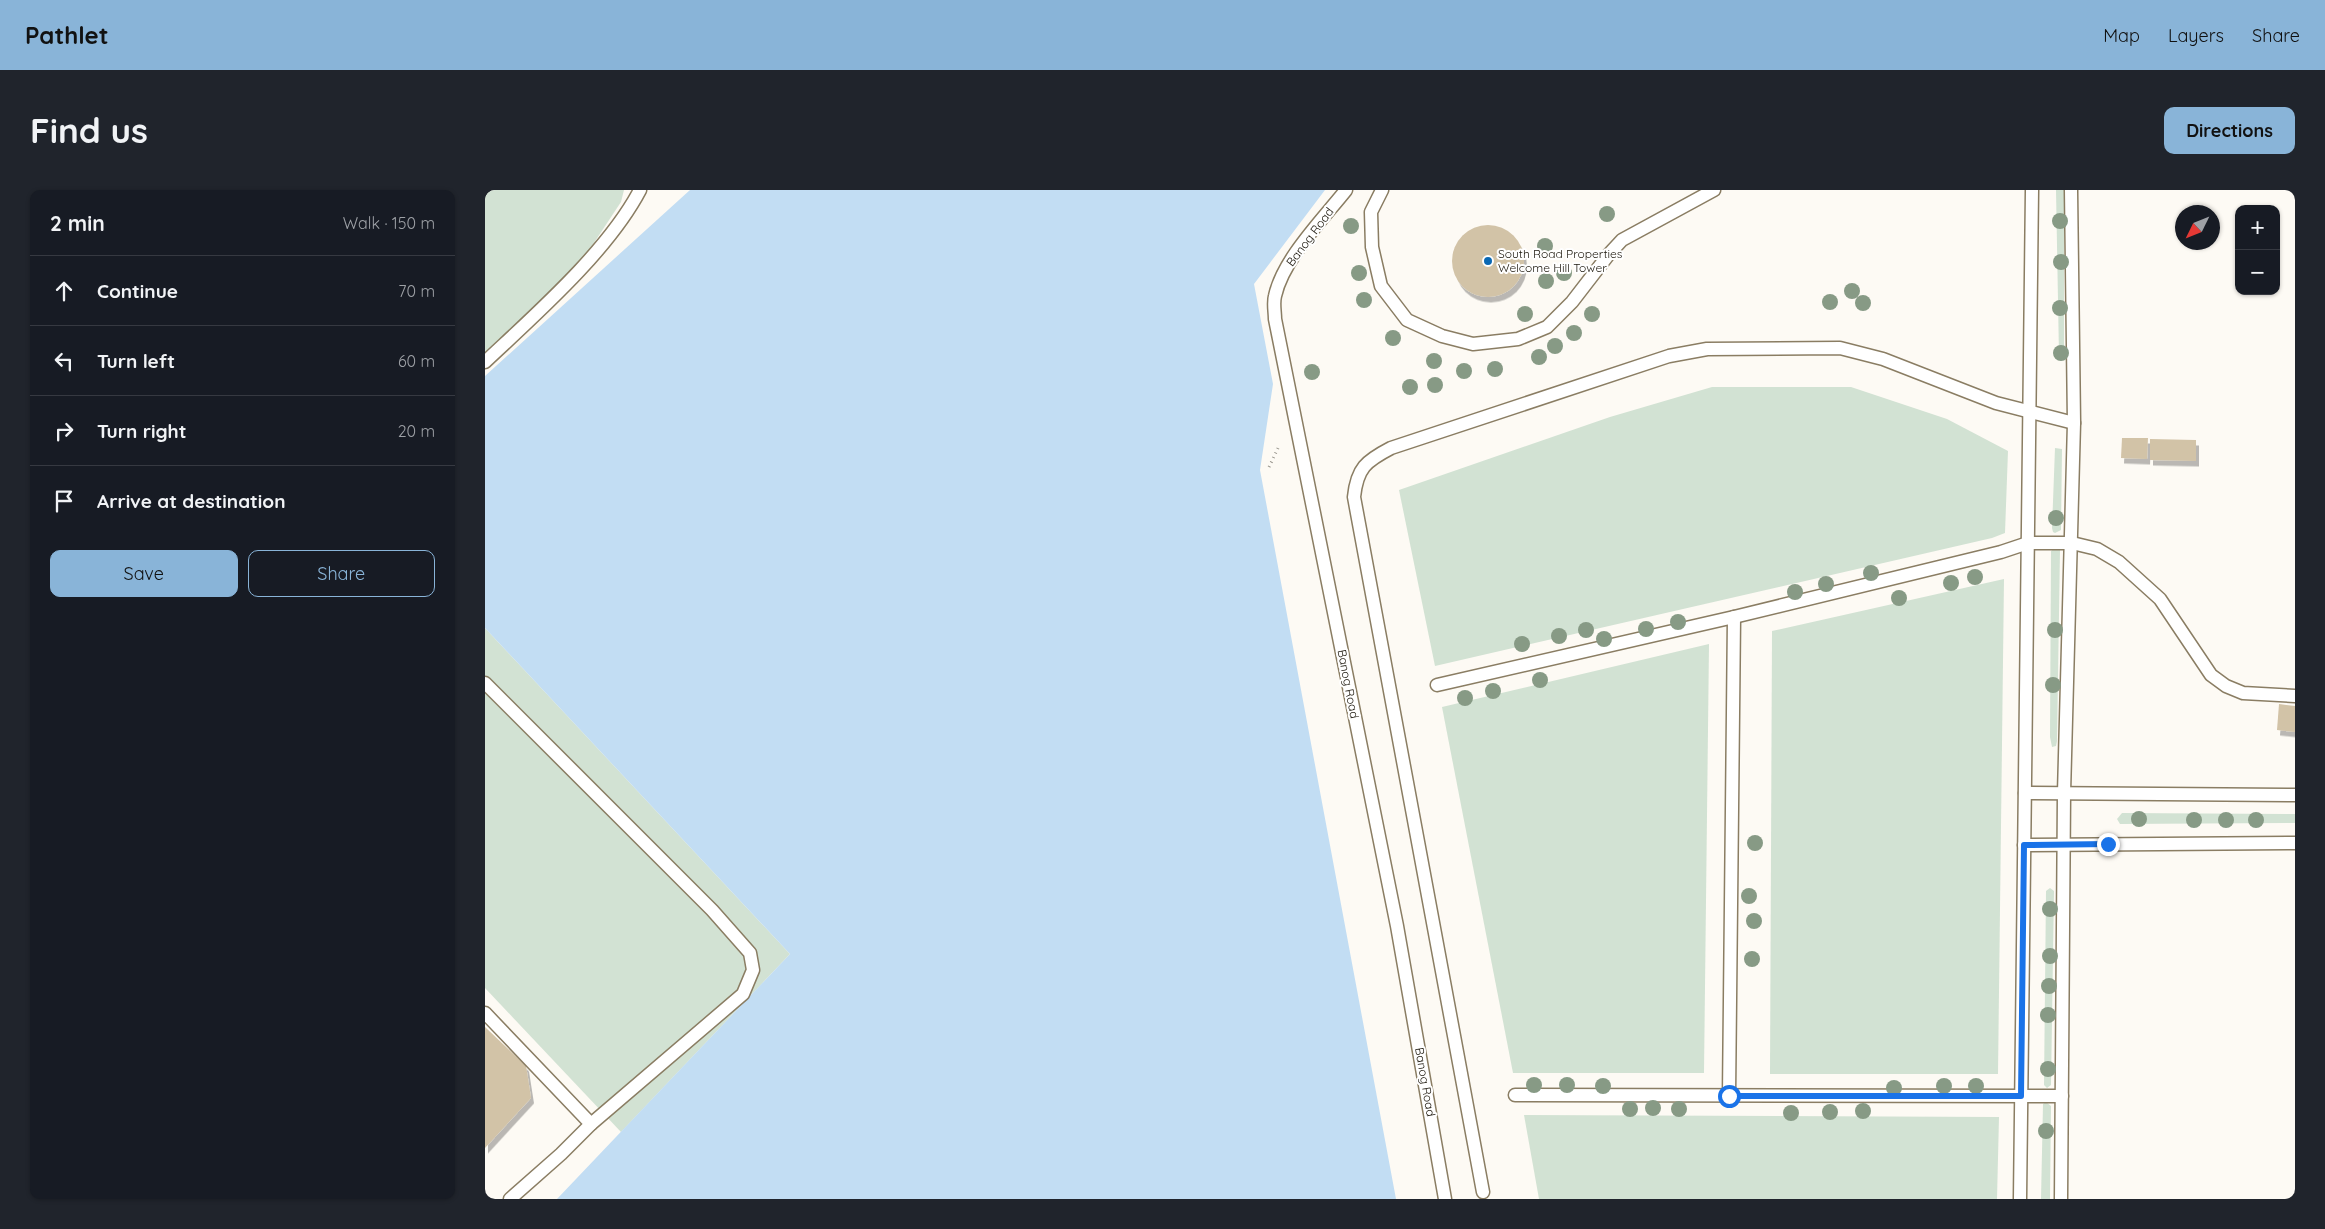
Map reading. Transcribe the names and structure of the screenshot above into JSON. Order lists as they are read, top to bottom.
{
  "streets": {
    "lane": ["Banog Road"]
  },
  "places": ["South Road Properties Welcome Hill Tower"],
  "north": "bottom left",
  "page": {
    "header": "Pathlet",
    "nav": ["Map", "Layers", "Share"],
    "buttons": [
      "Directions",
      ["Save", "Share"]
    ],
    "title": "Find us",
    "heading": ["2 min", "Walk · 150 m"],
    "map_buttons": ["+", "−"],
    "list": [
      ["Continue", "70 m"],
      ["Turn left", "60 m"],
      ["Turn right", "20 m"],
      "Arrive at destination"
    ]
  }
}
